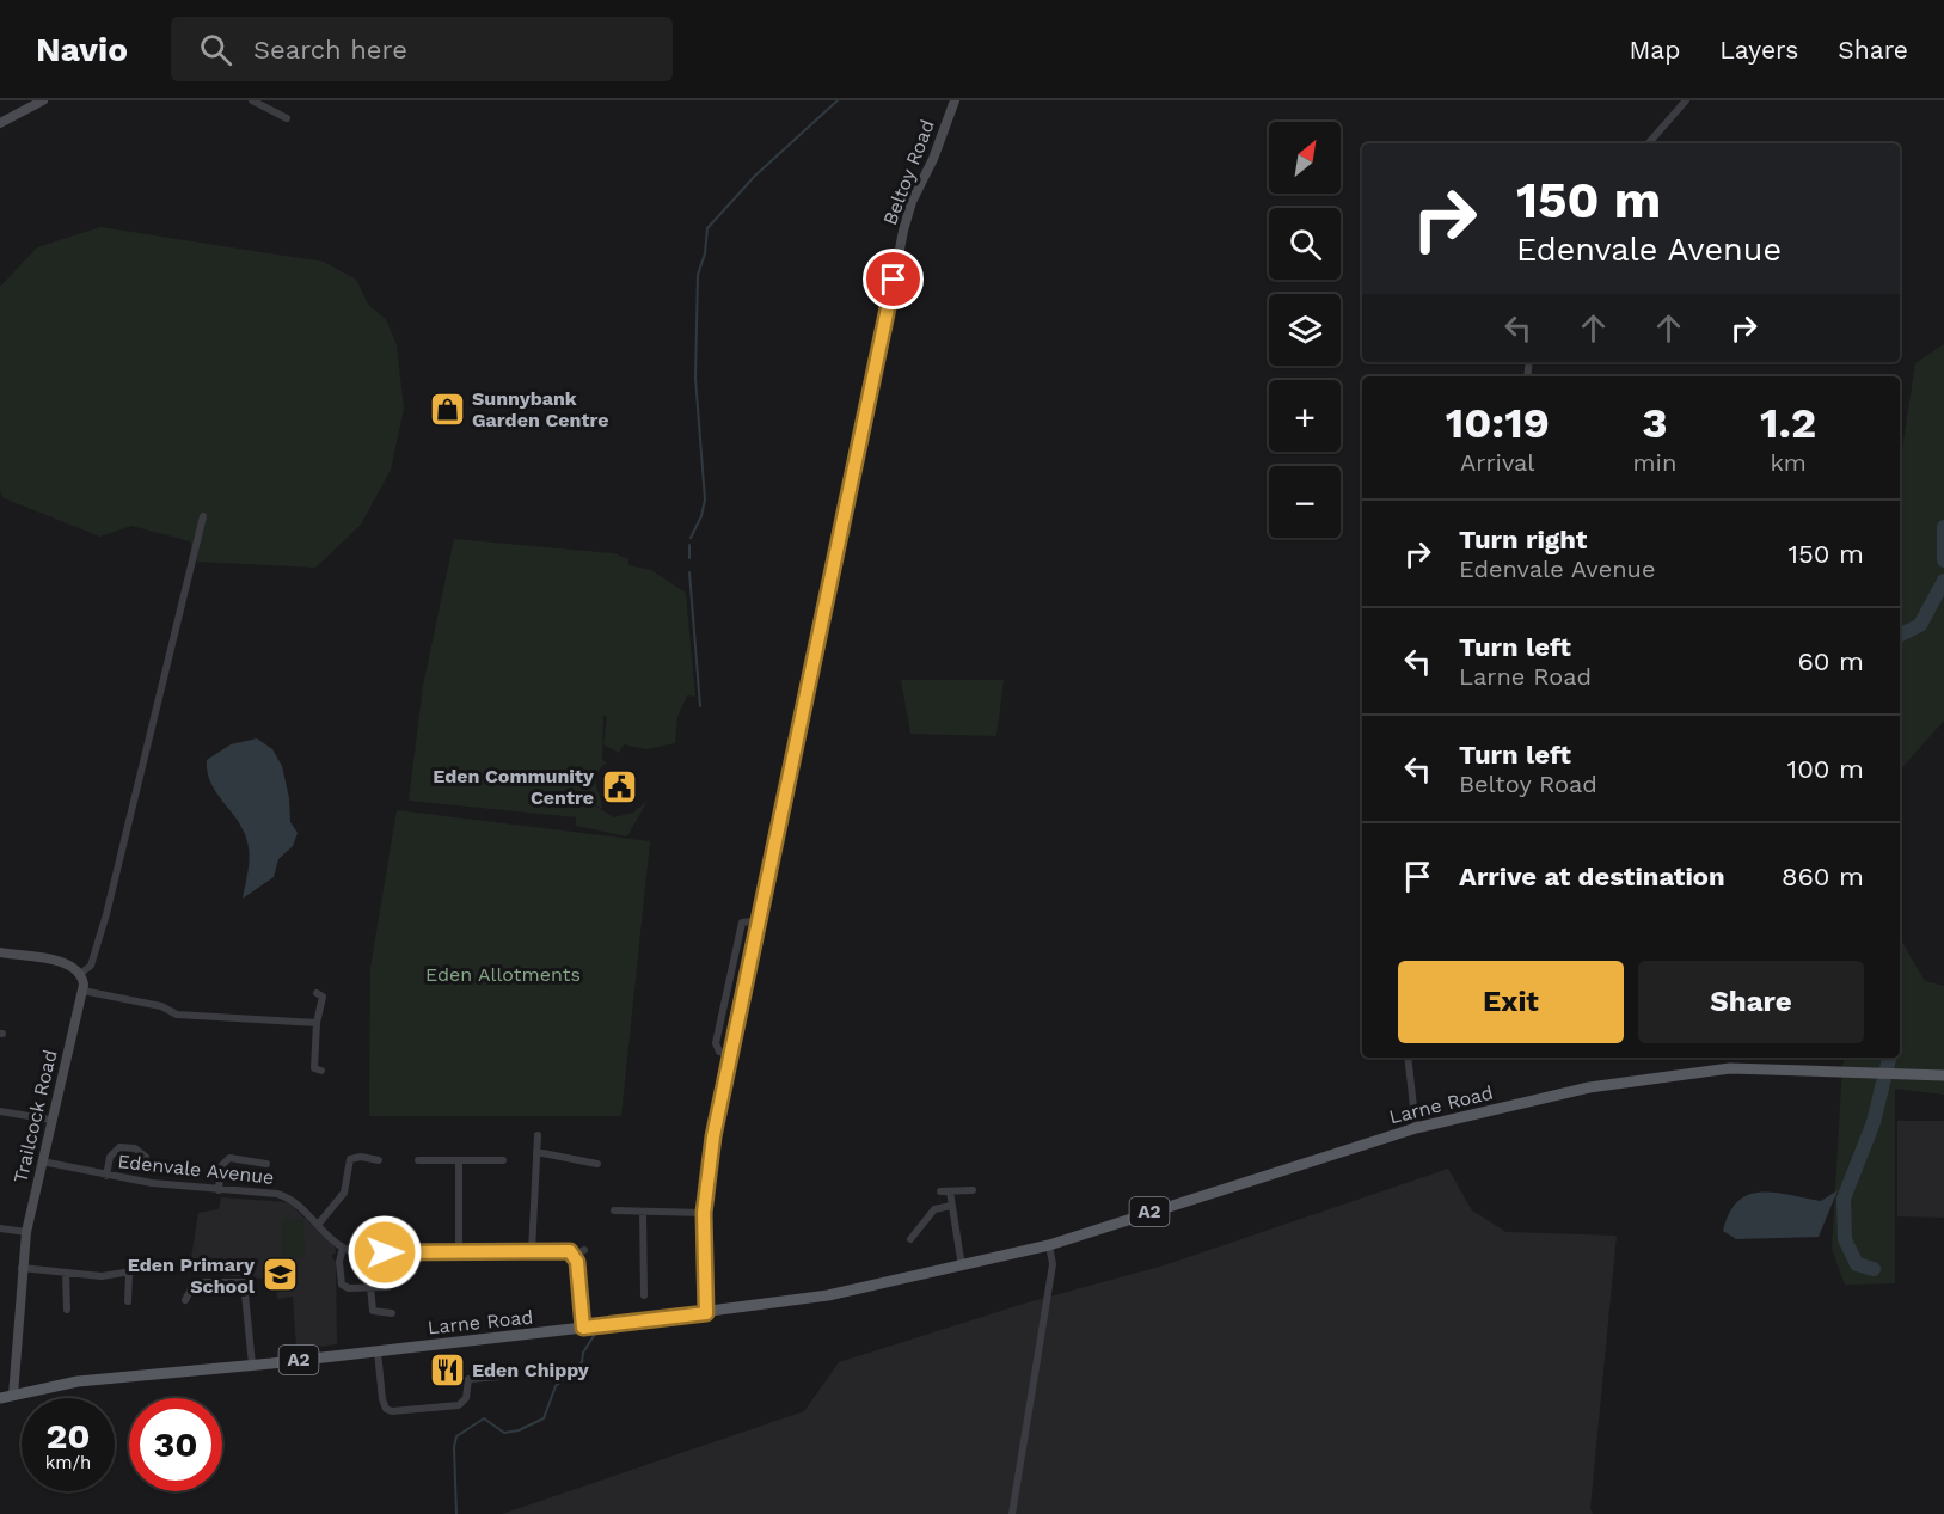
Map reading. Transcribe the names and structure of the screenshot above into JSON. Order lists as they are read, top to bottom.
{
  "streets": {
    "main road": [
      "Beltoy Road",
      "Larne Road",
      "Trailcock Road",
      "A2"
    ],
    "street": ["Edenvale Avenue"]
  },
  "crossings": [
    ["Beltoy Road", "Larne Road"],
    ["Larne Road", "Trailcock Road"],
    ["Trailcock Road", "Edenvale Avenue"]
  ],
  "parks": ["Eden Allotments"],
  "places": {
    "shop": ["Sunnybank Garden Centre"],
    "public building": ["Eden Community Centre"],
    "school or university": ["Eden Primary School"],
    "restaurant": ["Eden Chippy"]
  },
  "north": "top right",
  "page": {
    "header": "Navio",
    "search": "Search here",
    "nav": ["Map", "Layers", "Share"],
    "map_buttons": ["+", "−"],
    "turn": ["150 m", "Edenvale Avenue"],
    "eta": [
      "10:19",
      "Arrival",
      "3",
      "min",
      "1.2",
      "km"
    ],
    "list": [
      {
        "name": "Turn right",
        "note": "Edenvale Avenue",
        "value": "150 m"
      },
      {
        "name": "Turn left",
        "note": "Larne Road",
        "value": "60 m"
      },
      {
        "name": "Turn left",
        "note": "Beltoy Road",
        "value": "100 m"
      },
      {
        "name": "Arrive at destination",
        "value": "860 m"
      }
    ],
    "buttons": ["Exit", "Share"],
    "speed": "20 km/h",
    "limit": "30"
  }
}
